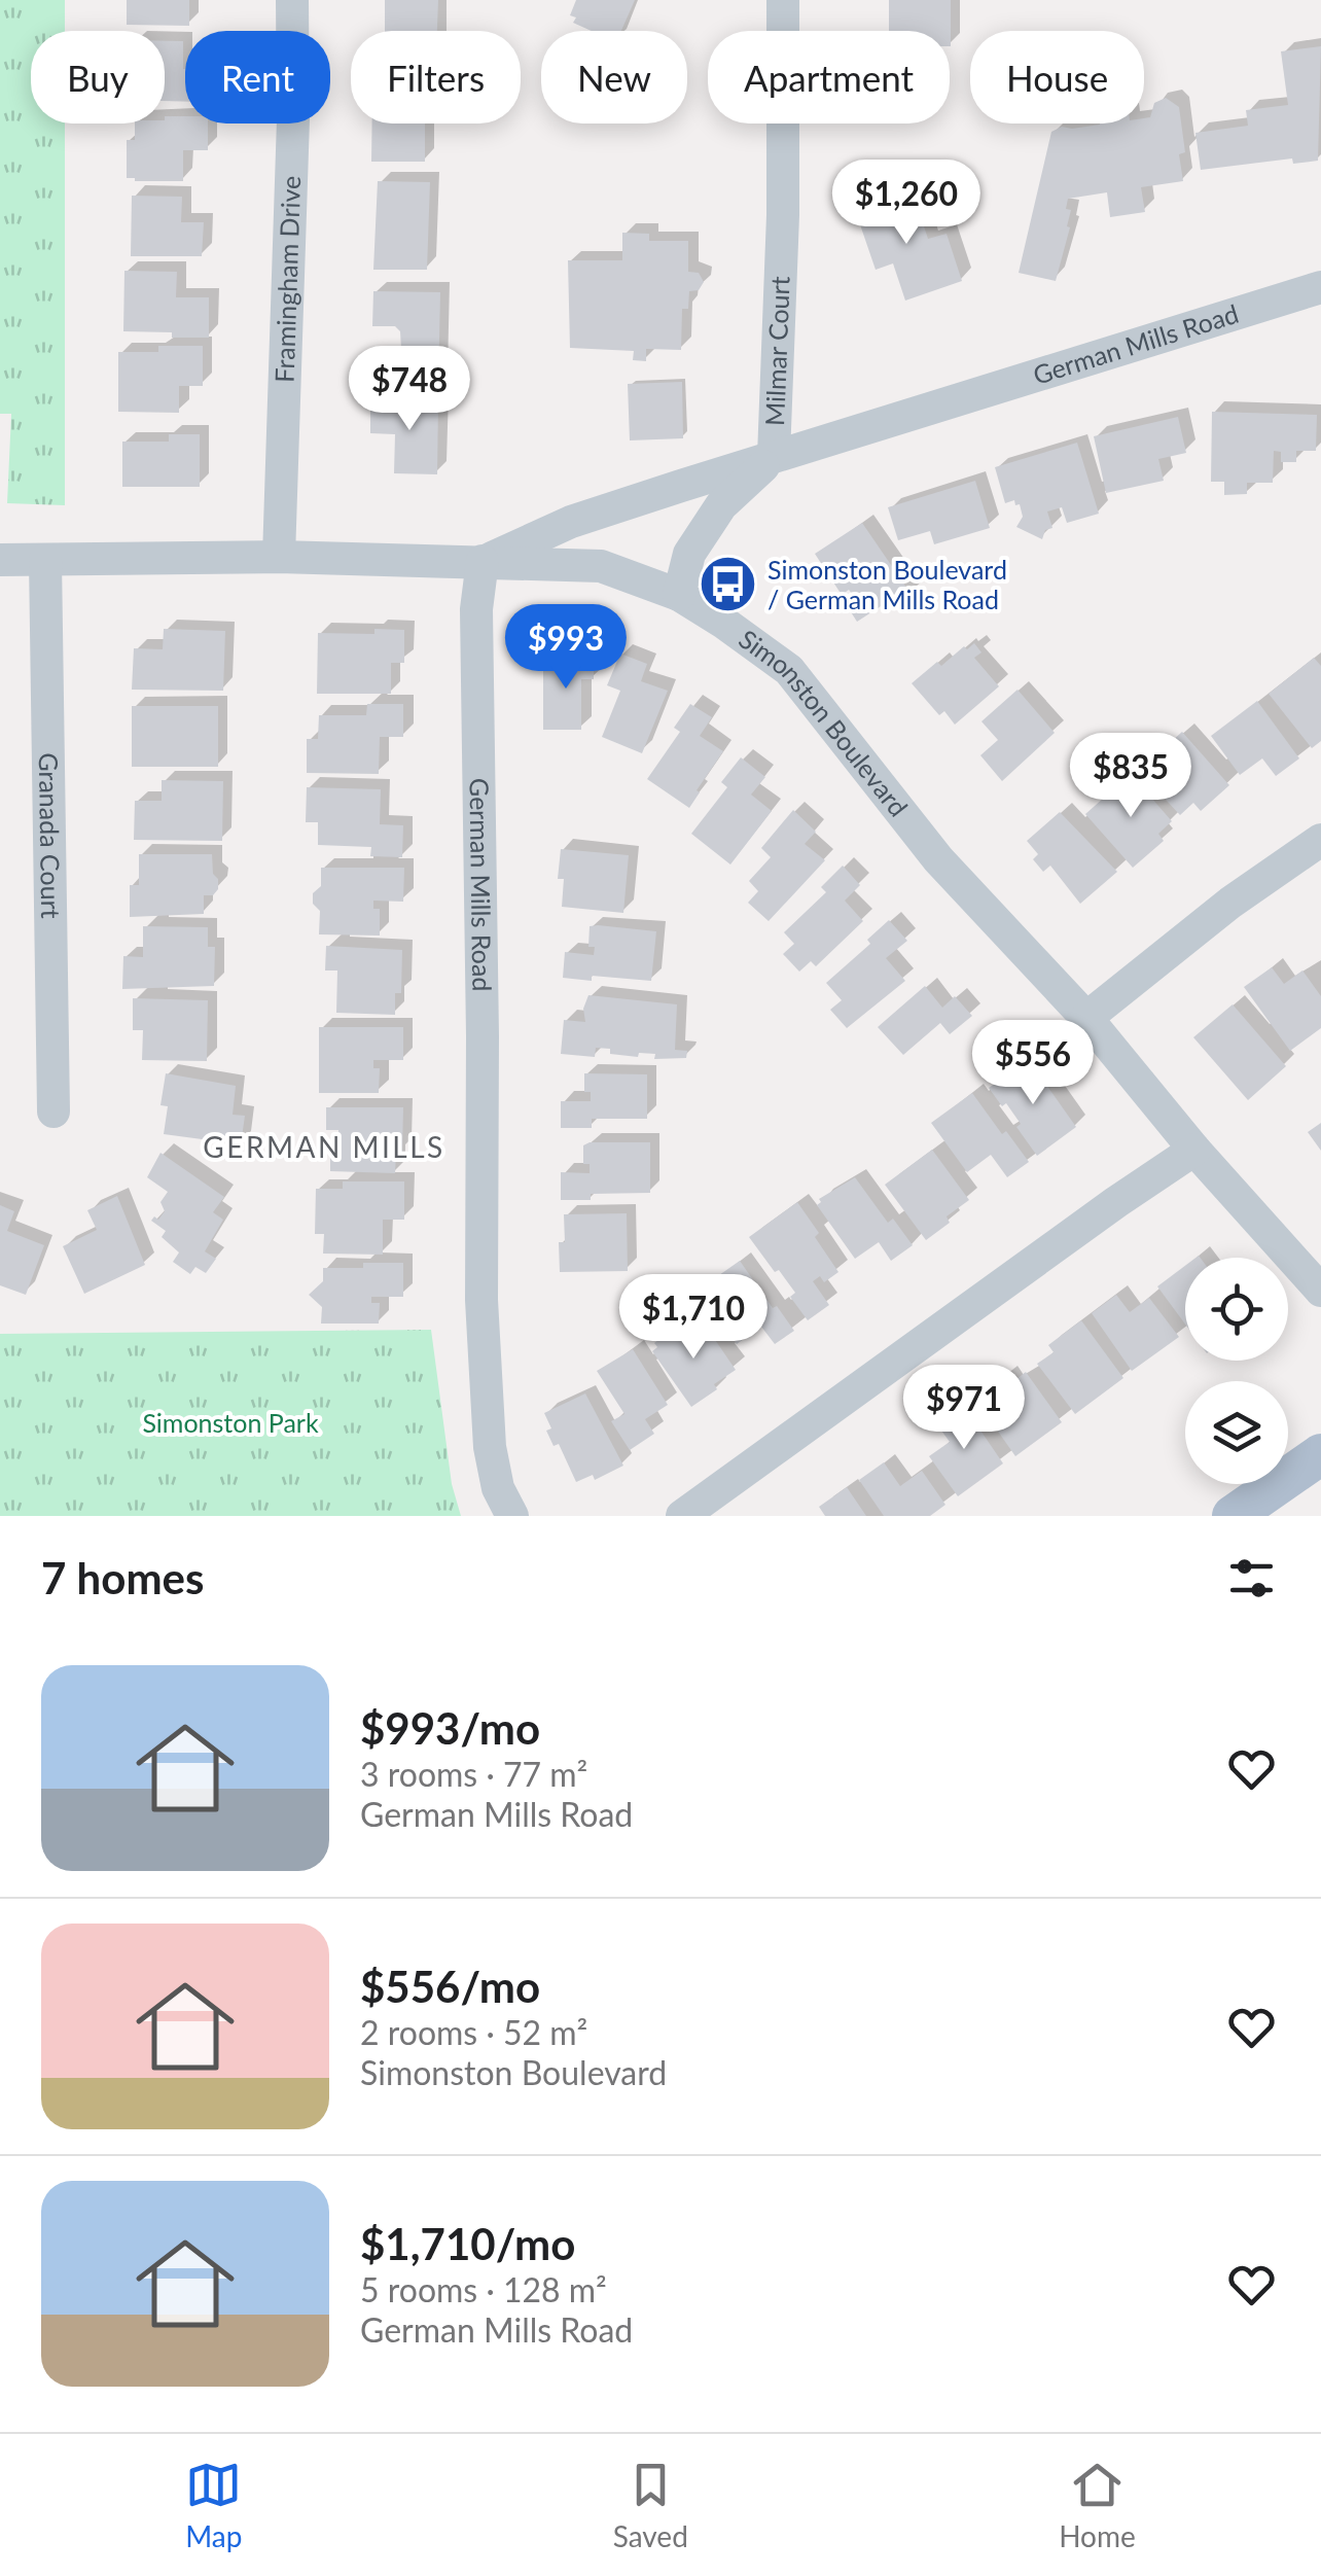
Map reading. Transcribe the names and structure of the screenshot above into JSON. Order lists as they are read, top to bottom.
{
  "streets": {
    "street": [
      "Framingham Drive",
      "German Mills Road",
      "Milmar Court",
      "Simonston Boulevard",
      "Granada Court"
    ]
  },
  "crossings": [
    ["Framingham Drive", "Simonston Boulevard"],
    ["German Mills Road", "Milmar Court"],
    ["German Mills Road", "Simonston Boulevard"],
    ["Simonston Boulevard", "Granada Court"]
  ],
  "districts": ["GERMAN MILLS"],
  "parks": ["Simonston Park"],
  "places": {
    "bus stop": ["Simonston Boulevard / German Mills Road"]
  },
  "page": {
    "chip": [
      "Buy",
      "Rent",
      "Filters",
      "New",
      "Apartment",
      "House"
    ],
    "price": [
      "$1,260",
      "$748",
      "$993",
      "$835",
      "$556",
      "$1,710",
      "$971"
    ],
    "heading": "7 homes",
    "list": [
      {
        "name": "$993/mo",
        "note": "3 rooms · 77 m² · German Mills Road"
      },
      {
        "name": "$556/mo",
        "note": "2 rooms · 52 m² · Simonston Boulevard"
      },
      {
        "name": "$1,710/mo",
        "note": "5 rooms · 128 m² · German Mills Road"
      }
    ],
    "tabs": ["Map", "Saved", "Home"]
  }
}
